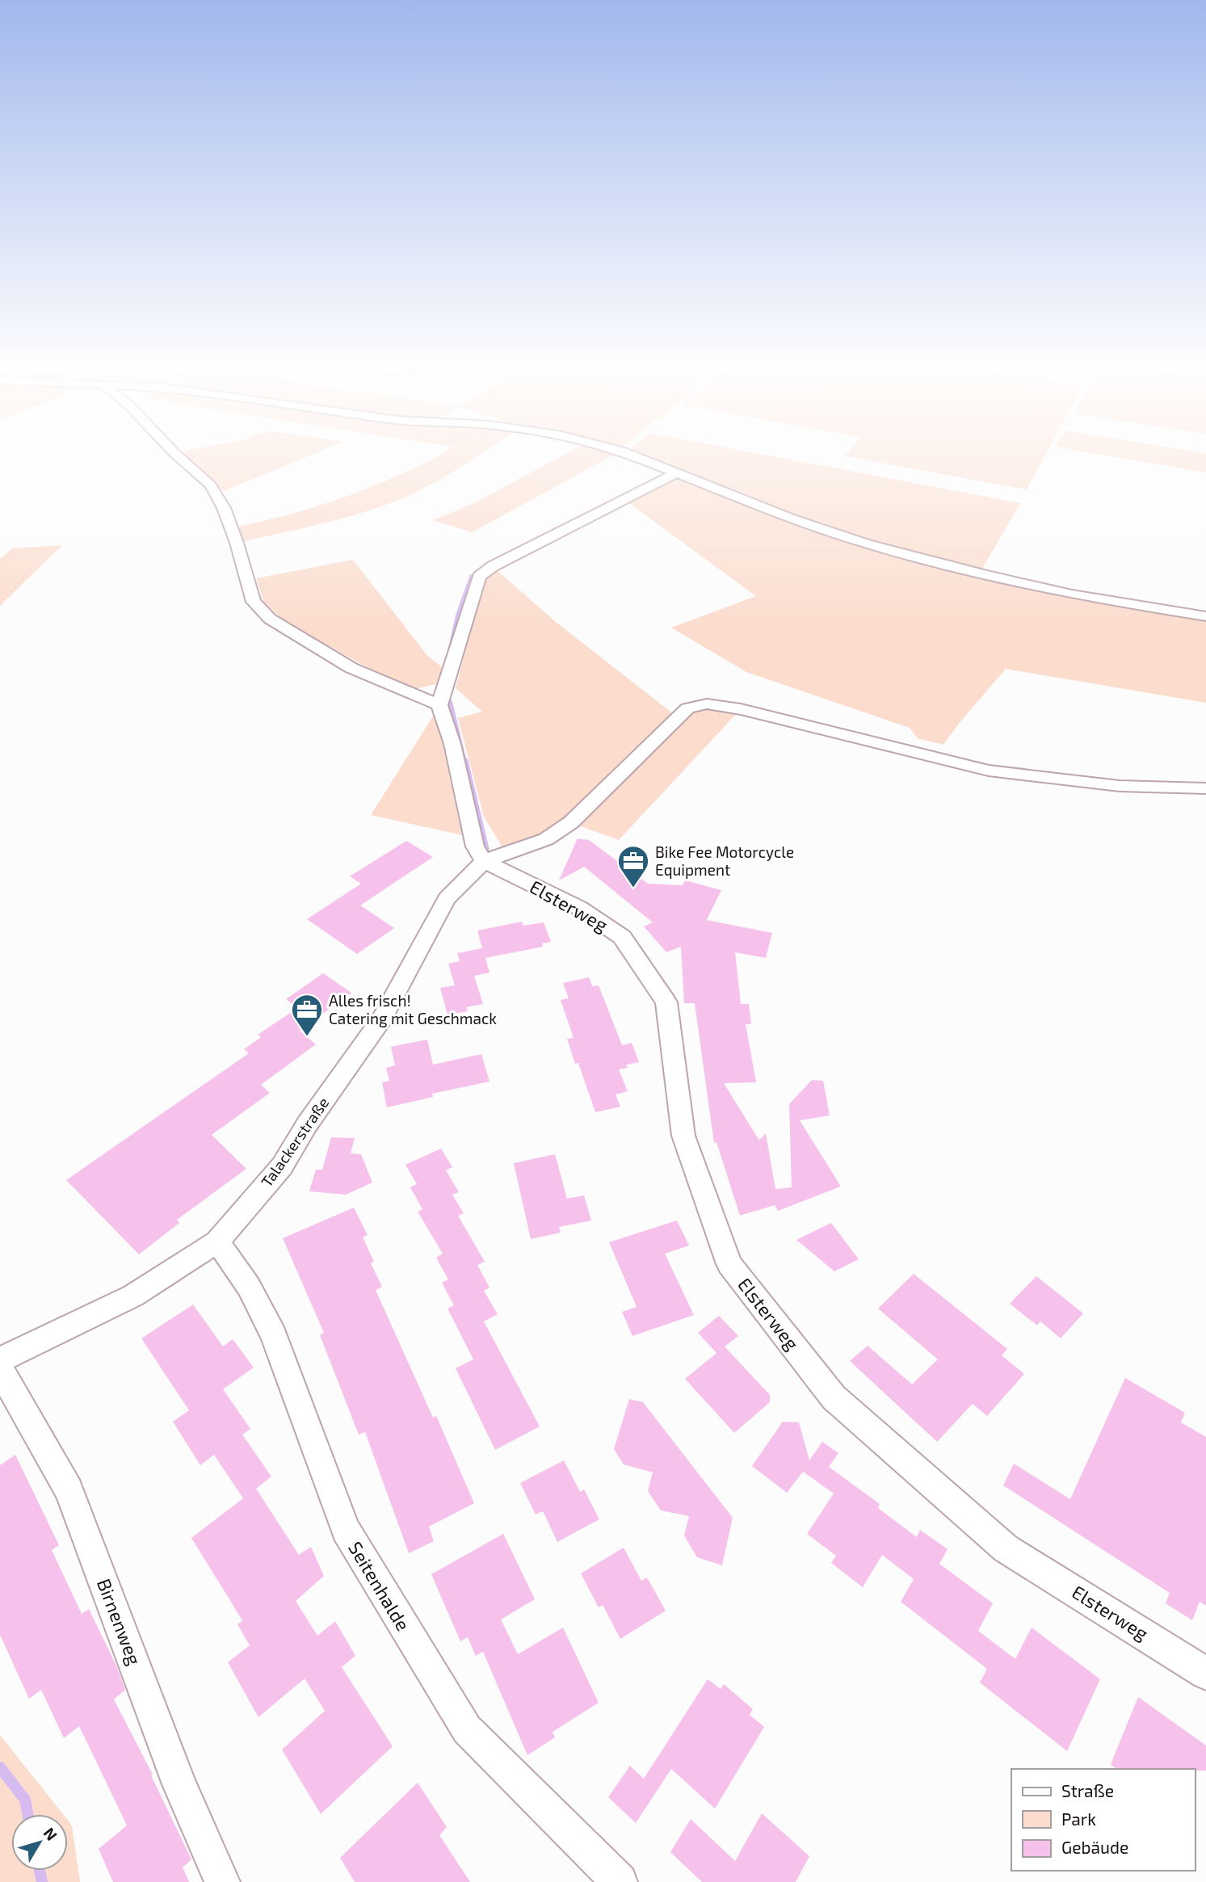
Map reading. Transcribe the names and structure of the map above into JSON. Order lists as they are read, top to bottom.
{
  "streets": {
    "street": [
      "Elsterweg",
      "Talackerstraße",
      "Seitenhalde",
      "Birnenweg"
    ]
  },
  "crossings": [
    ["Elsterweg", "Talackerstraße"],
    ["Talackerstraße", "Seitenhalde"]
  ],
  "places": {
    "office": ["Bike Fee Motorcycle Equipment", "Alles frisch! Catering mit Geschmack"]
  },
  "legend": ["Straße", "Park", "Gebäude"],
  "north": "top right"
}
